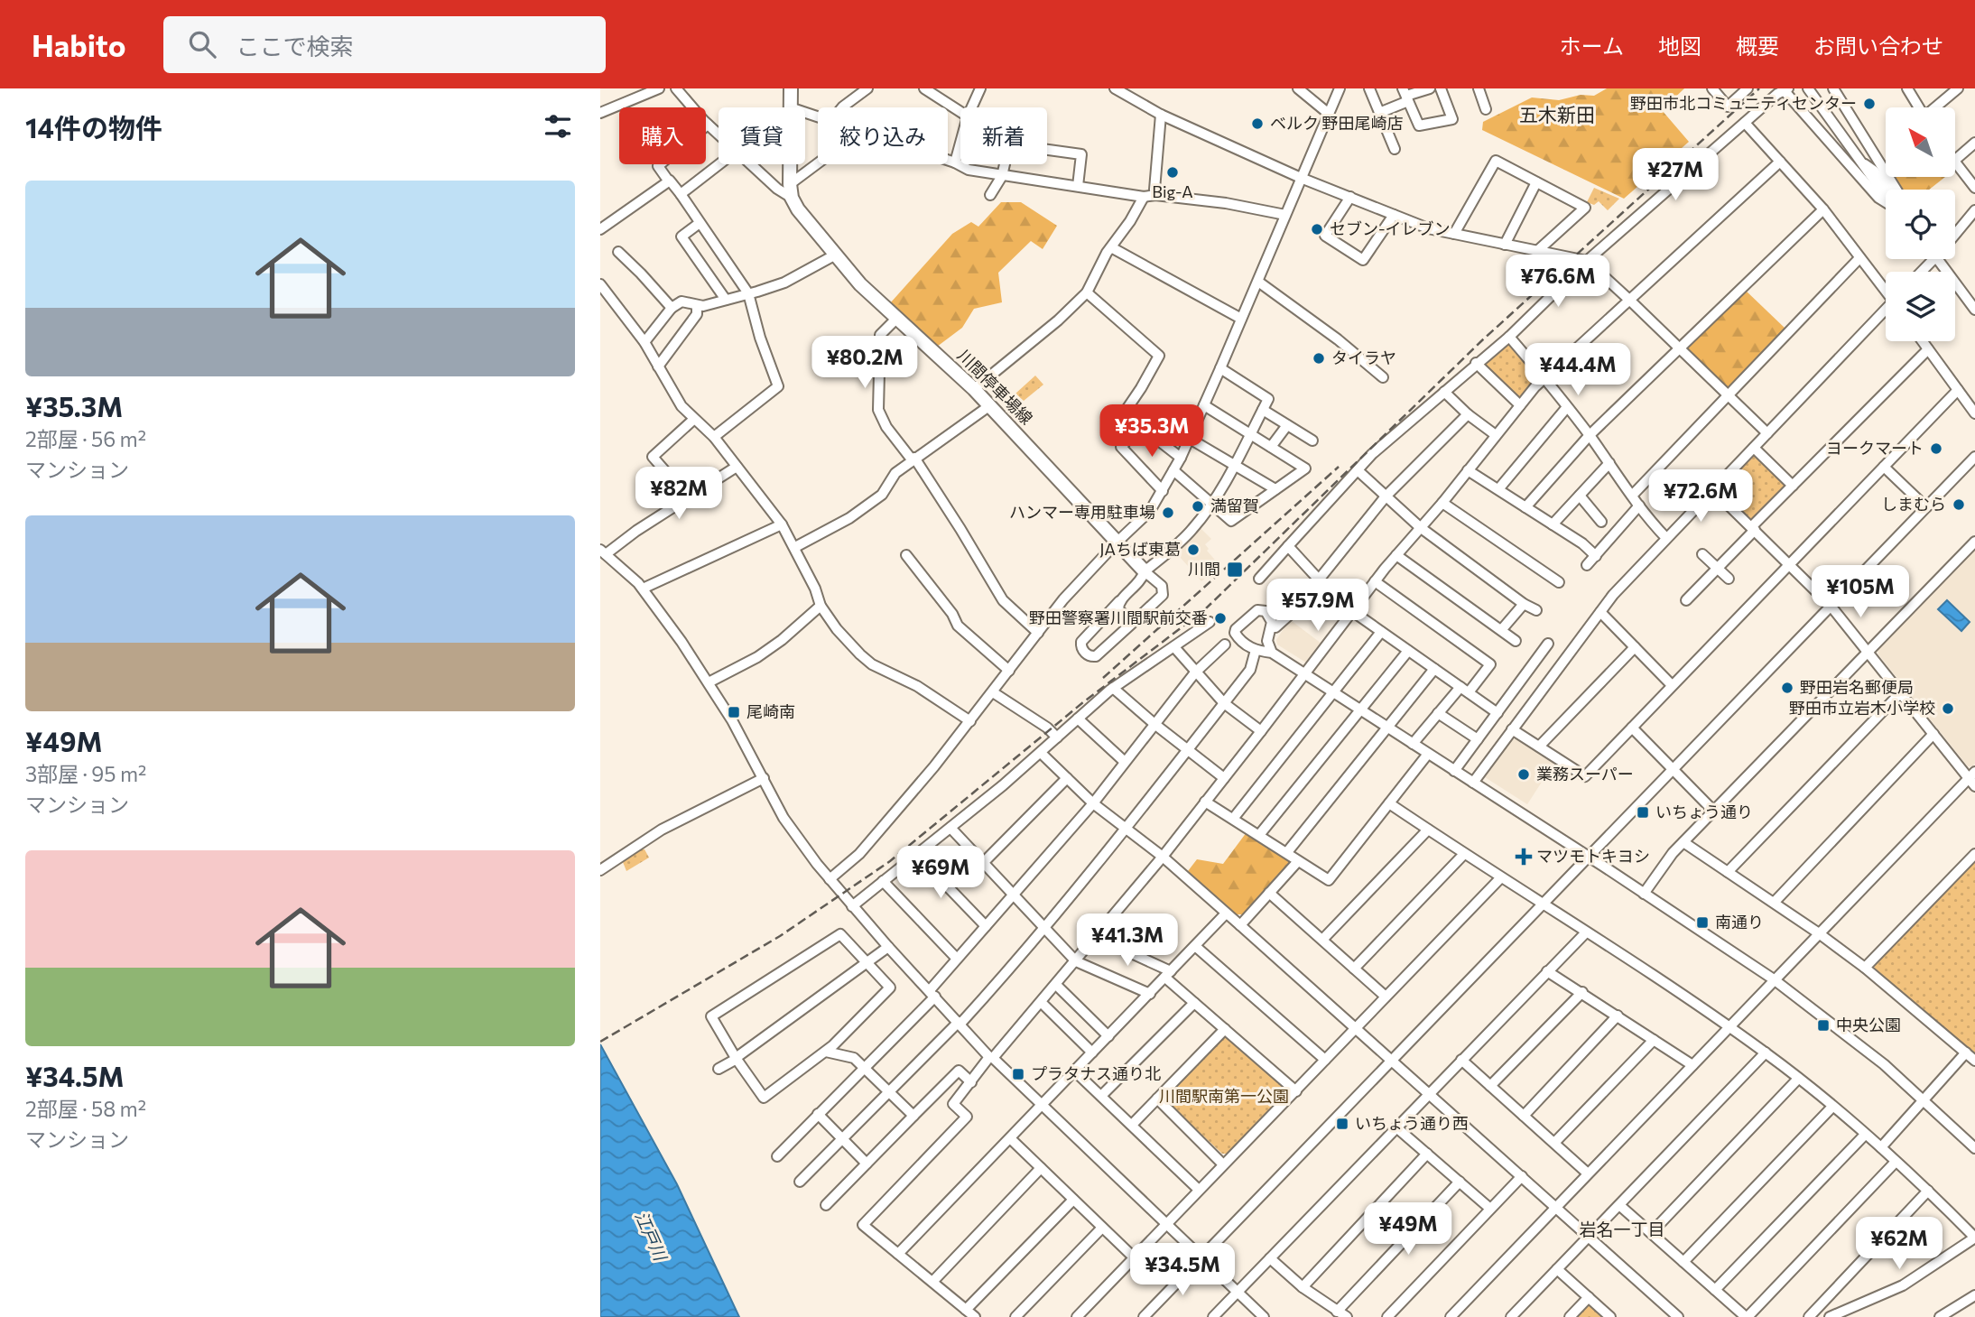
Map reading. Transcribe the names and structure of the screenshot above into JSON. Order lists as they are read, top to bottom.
{
  "streets": {
    "main road": ["川間停車場線"]
  },
  "districts": ["五木新田", "岩名一丁目"],
  "water": ["江戸川"],
  "parks": ["川間駅南第一公園"],
  "places": {
    "other": [
      "野田市北コミュニティセンター",
      "ベルク 野田尾崎店",
      "Big-A",
      "セブン-イレブン",
      "タイラヤ",
      "ヨークマート",
      "しまむら",
      "満留賀",
      "ハンマー専用駐車場",
      "JAちば東葛",
      "野田警察署川間駅前交番",
      "野田岩名郵便局",
      "野田市立岩木小学校",
      "業務スーパー"
    ],
    "transit": [
      "川間",
      "尾崎南",
      "いちょう通り",
      "南通り",
      "中央公園",
      "プラタナス通り北",
      "いちょう通り西"
    ],
    "health": ["マツモトキヨシ"]
  },
  "north": "top left",
  "page": {
    "header": "Habito",
    "search": "ここで検索",
    "nav": [
      "ホーム",
      "地図",
      "概要",
      "お問い合わせ"
    ],
    "heading": "14件の物件",
    "chip": [
      "購入",
      "賃貸",
      "絞り込み",
      "新着"
    ],
    "price": [
      "¥27M",
      "¥76.6M",
      "¥80.2M",
      "¥44.4M",
      "¥35.3M",
      "¥82M",
      "¥72.6M",
      "¥105M",
      "¥57.9M",
      "¥69M",
      "¥41.3M",
      "¥49M",
      "¥62M",
      "¥34.5M"
    ],
    "list": [
      {
        "name": "¥35.3M",
        "note": "2部屋 · 56 m² · マンション"
      },
      {
        "name": "¥49M",
        "note": "3部屋 · 95 m² · マンション"
      },
      {
        "name": "¥34.5M",
        "note": "2部屋 · 58 m² · マンション"
      }
    ]
  }
}
